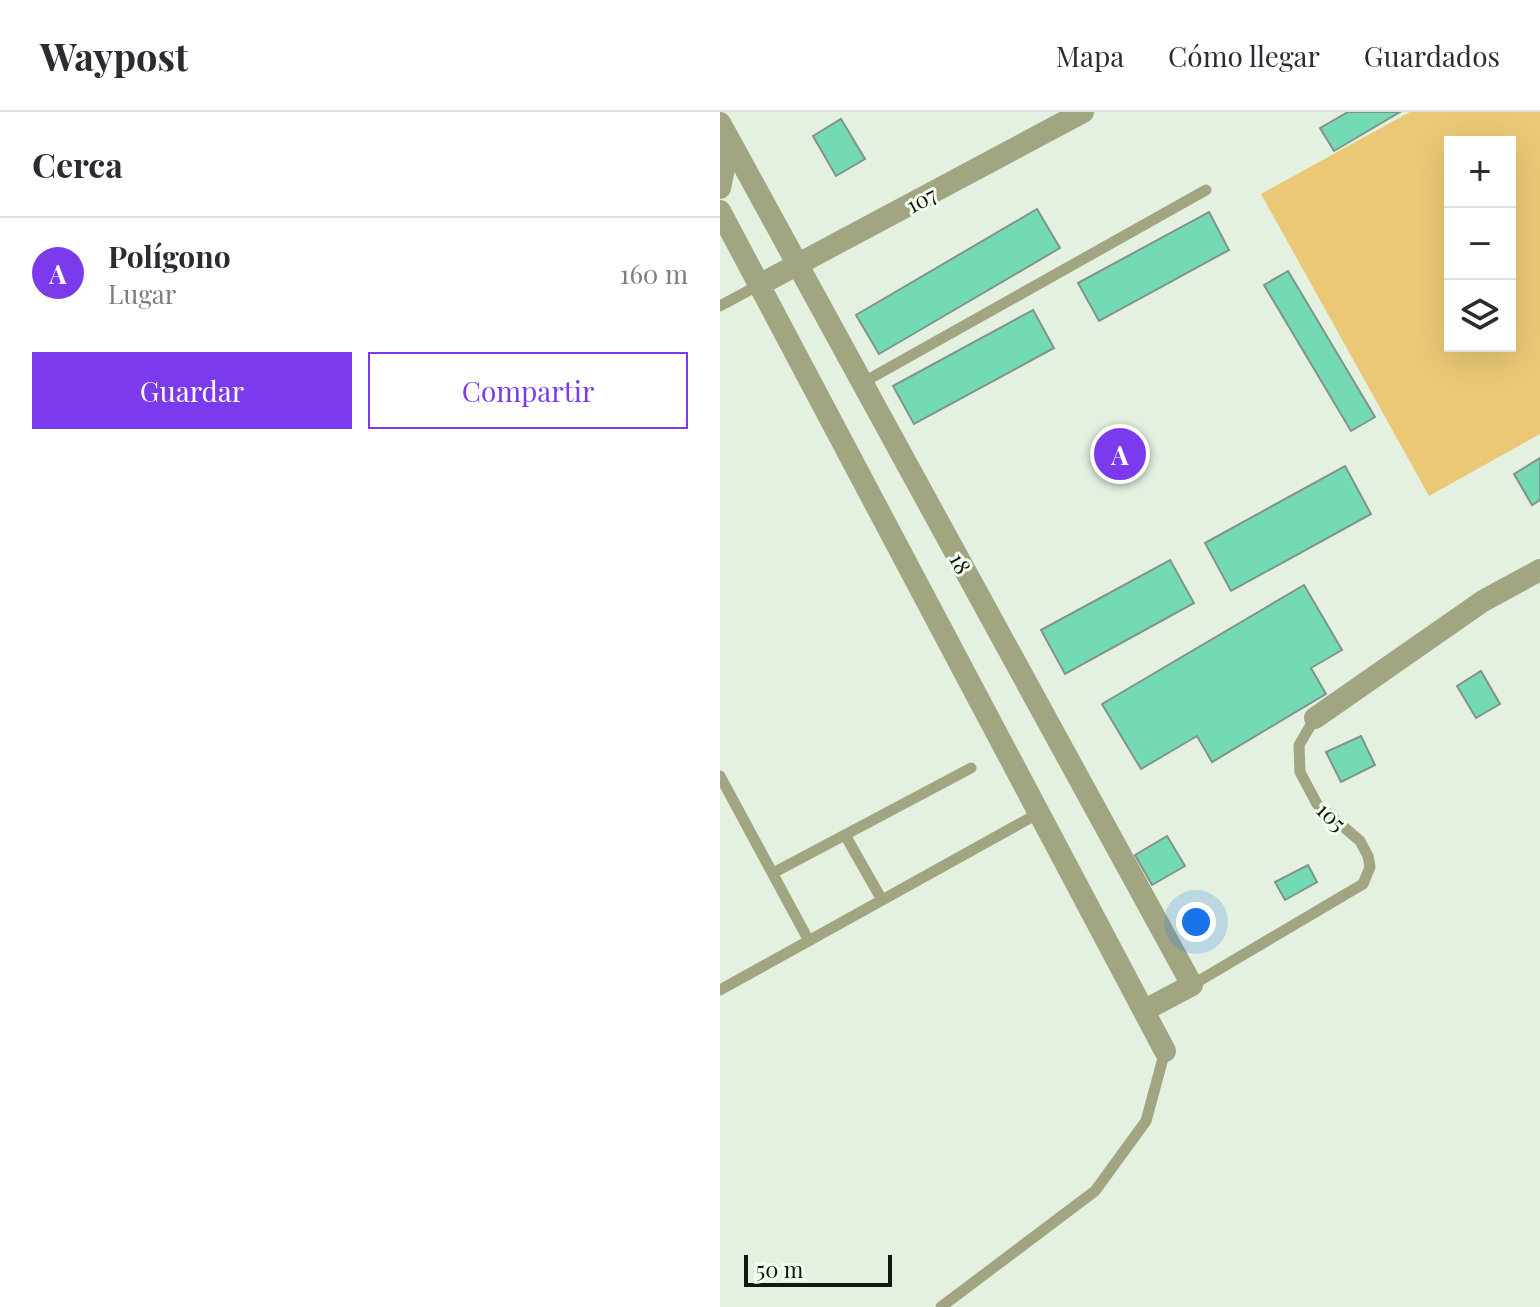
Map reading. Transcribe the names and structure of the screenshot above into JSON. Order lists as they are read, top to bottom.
{
  "streets": {
    "street": ["107", "18", "105"]
  },
  "crossings": [
    ["107", "18"],
    ["18", "105"]
  ],
  "scale_bar": "50 m",
  "page": {
    "header": "Waypost",
    "nav": ["Mapa", "Cómo llegar", "Guardados"],
    "heading": "Cerca",
    "map_buttons": ["+", "−"],
    "list": [
      {
        "mark": "A",
        "name": "Polígono",
        "note": "Lugar",
        "value": "160 m"
      }
    ],
    "buttons": ["Guardar", "Compartir"],
    "pins": "A",
    "scale": "50 m"
  }
}
